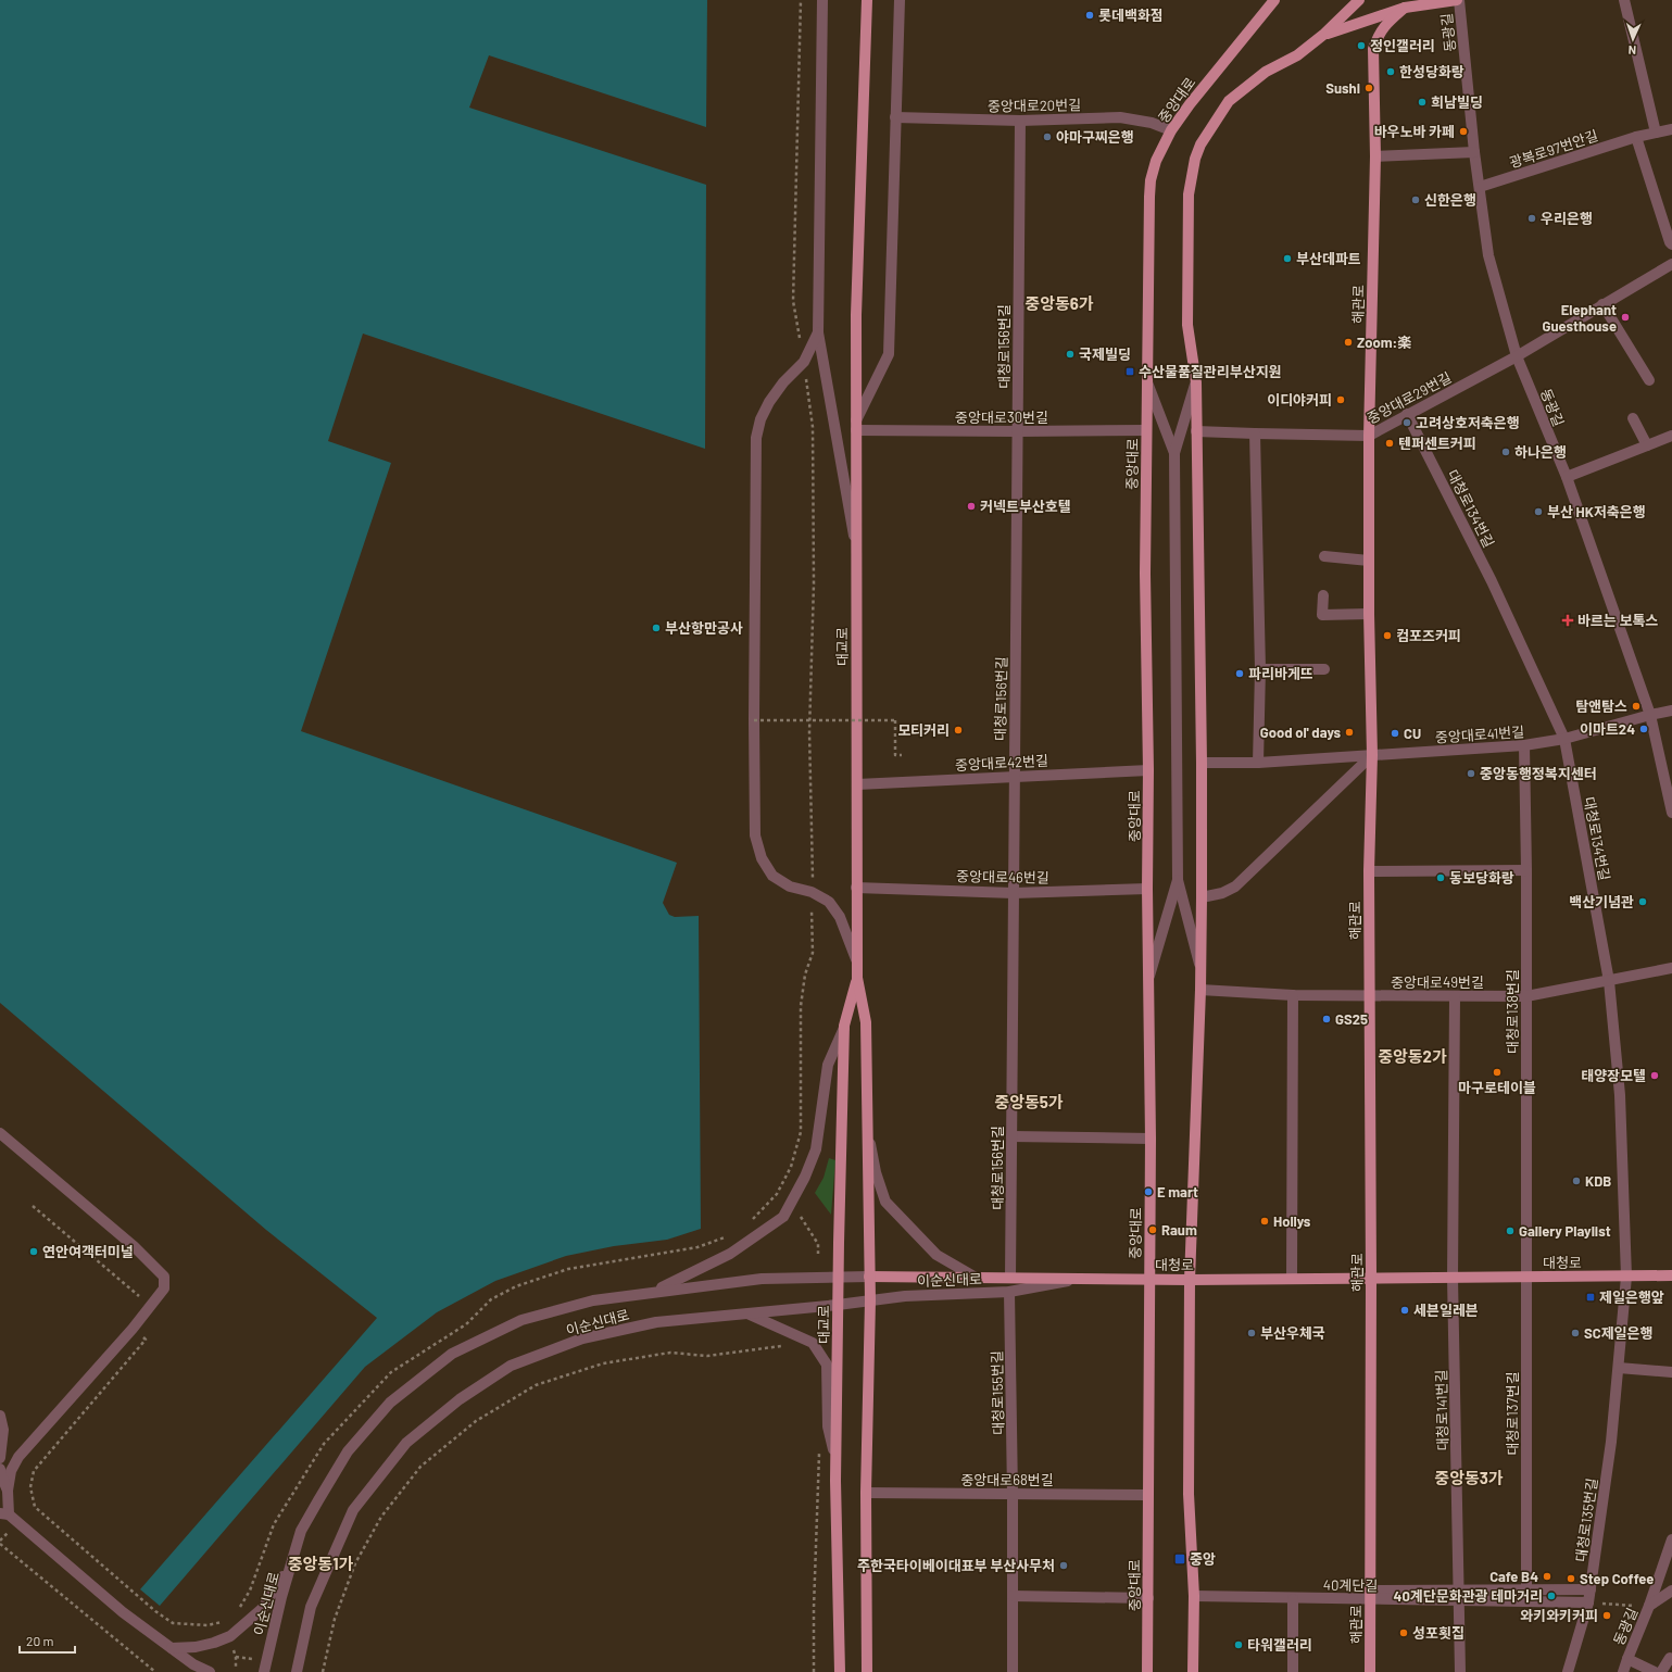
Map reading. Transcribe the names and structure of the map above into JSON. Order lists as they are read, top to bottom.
{
  "streets": {
    "main road": [
      "중앙대로",
      "해관로",
      "대교로",
      "대청로"
    ],
    "street": [
      "동광길",
      "중앙대로20번길",
      "광복로97번안길",
      "대청로156번길",
      "중앙대로29번길",
      "중앙대로30번길",
      "대청로134번길",
      "중앙대로41번길",
      "중앙대로42번길",
      "중앙대로46번길",
      "중앙대로49번길",
      "대청로138번길",
      "이순신대로",
      "대청로155번길",
      "대청로141번길",
      "대청로137번길",
      "중앙대로68번길",
      "대청로135번길",
      "40계단길"
    ]
  },
  "crossings": [
    ["동광길", "광복로97번안길"],
    ["동광길", "중앙대로29번길"],
    ["동광길", "중앙대로41번길"],
    ["중앙대로", "중앙대로20번길"],
    ["중앙대로", "중앙대로30번길"],
    ["중앙대로", "중앙대로42번길"],
    ["중앙대로", "중앙대로46번길"],
    ["중앙대로", "대청로"],
    ["중앙대로", "중앙대로68번길"],
    ["중앙대로20번길", "대청로156번길"],
    ["해관로", "중앙대로29번길"],
    ["해관로", "중앙대로41번길"],
    ["해관로", "중앙대로49번길"],
    ["해관로", "대청로"],
    ["해관로", "40계단길"],
    ["대청로156번길", "중앙대로30번길"],
    ["대청로156번길", "중앙대로42번길"],
    ["대청로156번길", "중앙대로46번길"],
    ["대청로156번길", "대청로"],
    ["중앙대로29번길", "대청로134번길"],
    ["중앙대로30번길", "대교로"],
    ["대청로134번길", "중앙대로41번길"],
    ["대청로134번길", "중앙대로49번길"],
    ["대청로134번길", "대청로"],
    ["대청로134번길", "대청로135번길"],
    ["대교로", "중앙대로42번길"],
    ["대교로", "중앙대로46번길"],
    ["대교로", "대청로"],
    ["대교로", "이순신대로"],
    ["대교로", "중앙대로68번길"],
    ["중앙대로41번길", "대청로138번길"],
    ["중앙대로49번길", "대청로138번길"],
    ["대청로138번길", "대청로"],
    ["대청로138번길", "대청로137번길"],
    ["대청로", "이순신대로"],
    ["대청로", "대청로141번길"],
    ["대청로", "대청로137번길"],
    ["대청로", "대청로135번길"],
    ["이순신대로", "대청로155번길"],
    ["대청로155번길", "중앙대로68번길"],
    ["대청로141번길", "40계단길"],
    ["대청로137번길", "40계단길"],
    ["대청로135번길", "40계단길"]
  ],
  "districts": [
    "중앙동6가",
    "중앙동2가",
    "중앙동5가",
    "중앙동3가",
    "중앙동1가"
  ],
  "places": {
    "other": [
      "롯데백화점",
      "정인갤러리",
      "한성당화랑",
      "Sushi",
      "희남빌딩",
      "바우노바 카페",
      "야마구찌은행",
      "신한은행",
      "우리은행",
      "부산데파트",
      "Elephant Guesthouse",
      "Zoom:楽",
      "국제빌딩",
      "이디야커피",
      "고려상호저축은행",
      "텐퍼센트커피",
      "하나은행",
      "커넥트부산호텔",
      "부산 HK저축은행",
      "부산항만공사",
      "컴포즈커피",
      "파리바게뜨",
      "탐앤탐스",
      "이마트24",
      "모티커리",
      "Good ol' days",
      "CU",
      "중앙동행정복지센터",
      "동보당화랑",
      "백산기념관",
      "GS25",
      "마구로테이블",
      "태양장모텔",
      "KDB",
      "E mart",
      "Hollys",
      "Raum",
      "Gallery Playlist",
      "연안여객터미널",
      "세븐일레븐",
      "부산우체국",
      "SC제일은행",
      "주한국타이베이대표부 부산사무처",
      "Cafe B4",
      "Step Coffee",
      "40계단문화관광 테마거리",
      "와키와키커피",
      "성포횟집",
      "타워갤러리"
    ],
    "transit": ["수산물품질관리부산지원", "제일은행앞", "중앙"],
    "health": ["바르는 보톡스"]
  },
  "scale_bar": "20 m",
  "north": "bottom"
}
